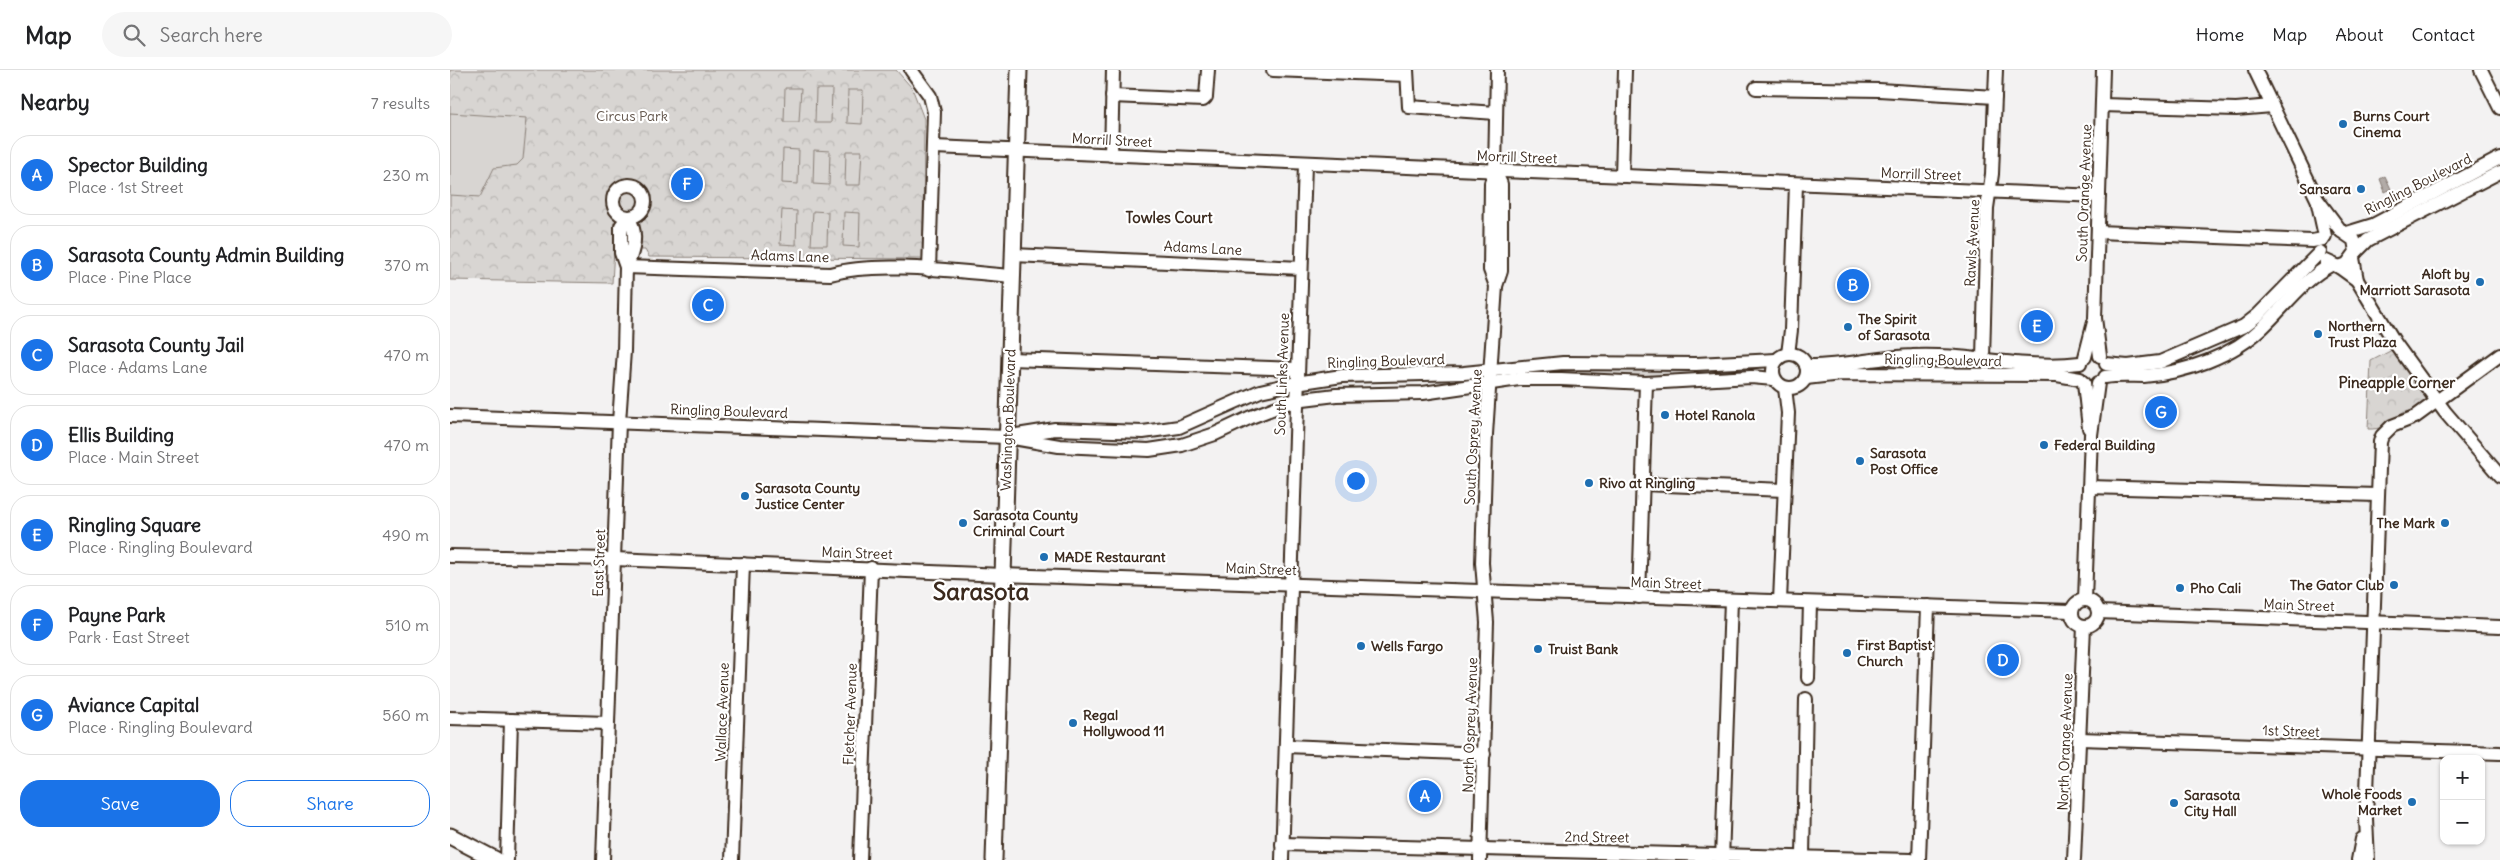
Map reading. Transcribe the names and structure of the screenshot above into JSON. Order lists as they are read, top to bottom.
{
  "streets": {
    "main road": ["Washington Boulevard"],
    "street": [
      "Morrill Street",
      "Ringling Boulevard",
      "South Orange Avenue",
      "Rawls Avenue",
      "Adams Lane",
      "South Links Avenue",
      "South Osprey Avenue",
      "Main Street",
      "East Street",
      "Wallace Avenue",
      "Fletcher Avenue",
      "North Osprey Avenue",
      "1st Street",
      "North Orange Avenue",
      "2nd Street"
    ]
  },
  "crossings": [
    ["Morrill Street", "South Orange Avenue"],
    ["Morrill Street", "Rawls Avenue"],
    ["Morrill Street", "South Links Avenue"],
    ["Morrill Street", "Washington Boulevard"],
    ["Morrill Street", "South Osprey Avenue"],
    ["Ringling Boulevard", "South Orange Avenue"],
    ["Ringling Boulevard", "Rawls Avenue"],
    ["Ringling Boulevard", "South Links Avenue"],
    ["Ringling Boulevard", "Washington Boulevard"],
    ["Ringling Boulevard", "South Osprey Avenue"],
    ["Ringling Boulevard", "East Street"],
    ["Adams Lane", "South Links Avenue"],
    ["Adams Lane", "Washington Boulevard"],
    ["Adams Lane", "East Street"],
    ["South Links Avenue", "Main Street"],
    ["South Links Avenue", "2nd Street"],
    ["Washington Boulevard", "Main Street"],
    ["South Osprey Avenue", "Main Street"],
    ["South Osprey Avenue", "North Osprey Avenue"],
    ["Main Street", "East Street"],
    ["Main Street", "Wallace Avenue"],
    ["Main Street", "Fletcher Avenue"],
    ["Main Street", "North Osprey Avenue"],
    ["Main Street", "North Orange Avenue"],
    ["North Osprey Avenue", "2nd Street"],
    ["1st Street", "North Orange Avenue"]
  ],
  "districts": ["Towles Court", "Pineapple Corner", "Sarasota"],
  "parks": ["Circus Park"],
  "places": [
    "Burns Court Cinema",
    "Sansara",
    "Aloft by Marriott Sarasota",
    "The Spirit of Sarasota",
    "Northern Trust Plaza",
    "Hotel Ranola",
    "Federal Building",
    "Sarasota Post Office",
    "Rivo at Ringling",
    "Sarasota County Justice Center",
    "Sarasota County Criminal Court",
    "The Mark",
    "MADE Restaurant",
    "The Gator Club",
    "Pho Cali",
    "Wells Fargo",
    "Truist Bank",
    "First Baptist Church",
    "Regal Hollywood 11",
    "Whole Foods Market",
    "Sarasota City Hall"
  ],
  "page": {
    "header": "Map",
    "search": "Search here",
    "nav": [
      "Home",
      "Map",
      "About",
      "Contact"
    ],
    "heading": ["Nearby", "7 results"],
    "list": [
      {
        "mark": "A",
        "name": "Spector Building",
        "note": "Place · 1st Street",
        "value": "230 m"
      },
      {
        "mark": "B",
        "name": "Sarasota County Admin Building",
        "note": "Place · Pine Place",
        "value": "370 m"
      },
      {
        "mark": "C",
        "name": "Sarasota County Jail",
        "note": "Place · Adams Lane",
        "value": "470 m"
      },
      {
        "mark": "D",
        "name": "Ellis Building",
        "note": "Place · Main Street",
        "value": "470 m"
      },
      {
        "mark": "E",
        "name": "Ringling Square",
        "note": "Place · Ringling Boulevard",
        "value": "490 m"
      },
      {
        "mark": "F",
        "name": "Payne Park",
        "note": "Park · East Street",
        "value": "510 m"
      },
      {
        "mark": "G",
        "name": "Aviance Capital",
        "note": "Place · Ringling Boulevard",
        "value": "560 m"
      }
    ],
    "pins": [
      "F",
      "B",
      "C",
      "E",
      "G",
      "D",
      "A"
    ],
    "map_buttons": ["+", "−"],
    "buttons": ["Save", "Share"]
  }
}
